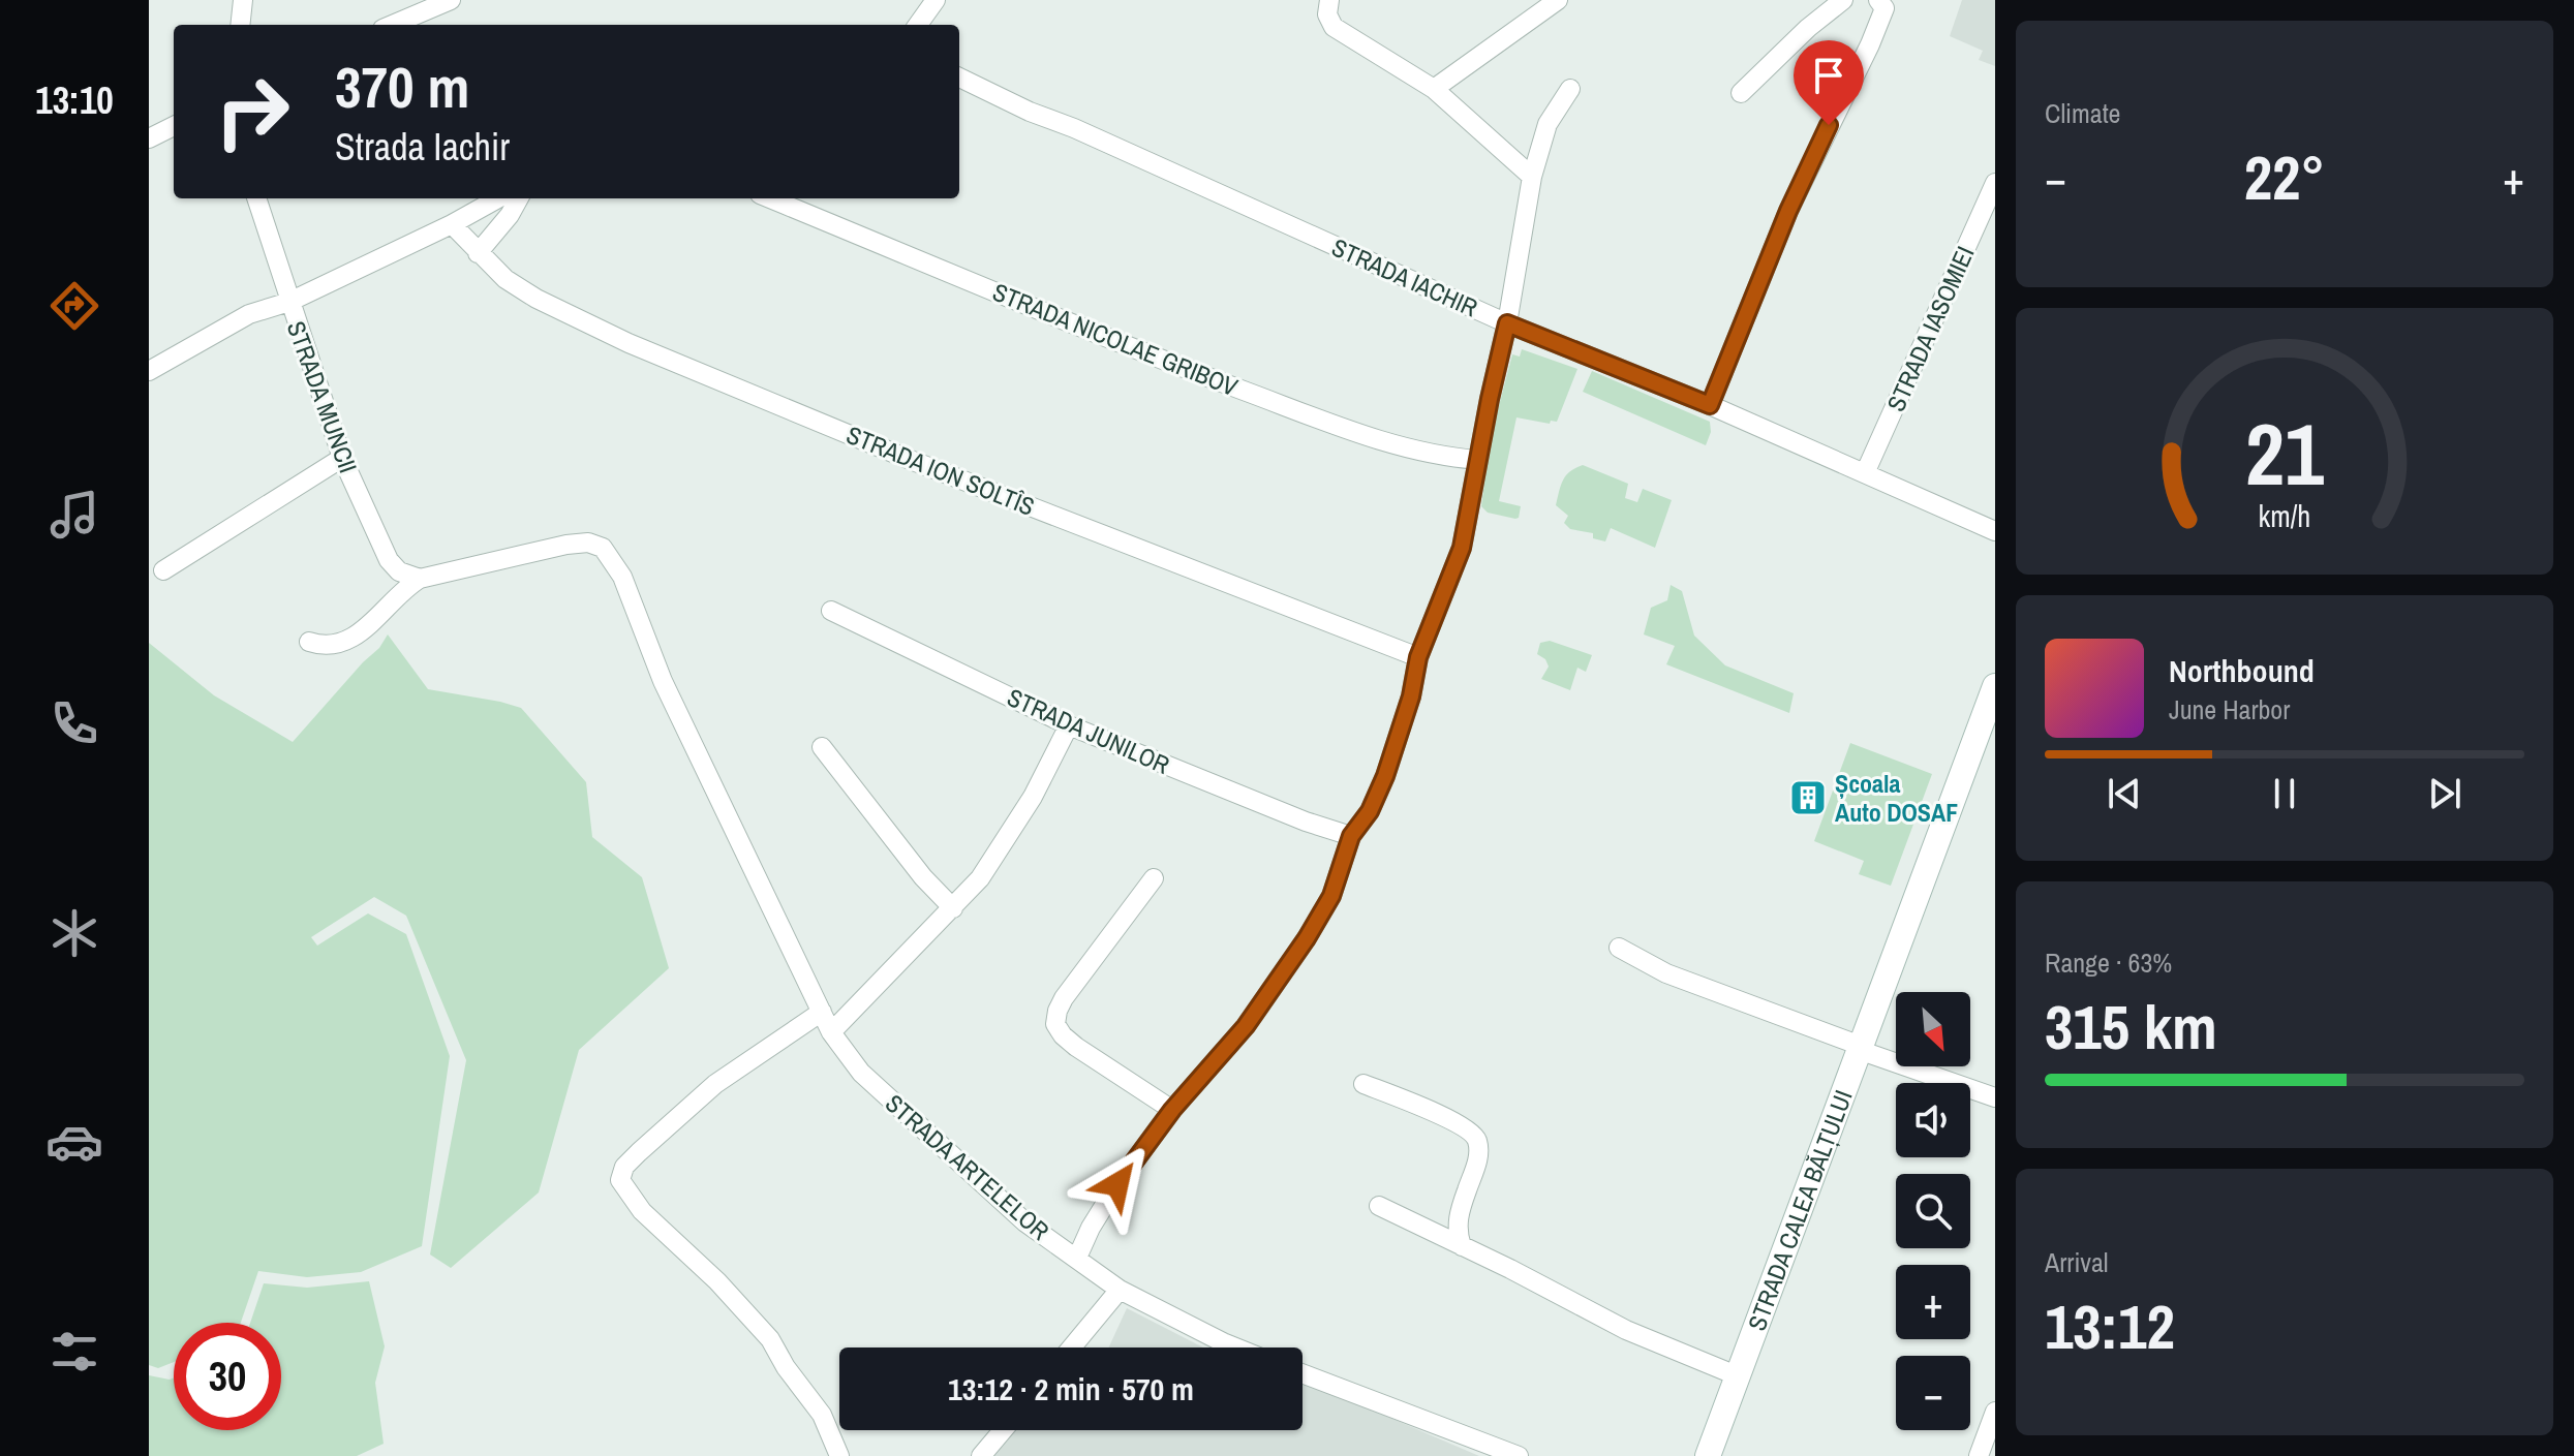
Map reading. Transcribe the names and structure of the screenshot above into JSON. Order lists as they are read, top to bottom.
{
  "streets": {
    "main road": ["STRADA CALEA BĂLȚULUI"],
    "street": [
      "STRADA IACHIR",
      "STRADA IASOMIEI",
      "STRADA NICOLAE GRIBOV",
      "STRADA MUNCII",
      "STRADA ION SOLTÎS",
      "STRADA JUNILOR",
      "STRADA ARTELELOR"
    ]
  },
  "crossings": [
    ["STRADA IACHIR", "STRADA IASOMIEI"],
    ["STRADA MUNCII", "STRADA ARTELELOR"]
  ],
  "places": {
    "building": ["Școala Auto DOSAF"]
  },
  "north": "bottom right",
  "page": {
    "tabs": "13:10",
    "tile": [
      "Climate",
      ["Range · 63%", "315 km"],
      ["Arrival", "13:12"]
    ],
    "turn": ["370 m", "Strada Iachir"],
    "heat": ["−", "22°", "+"],
    "song": ["Northbound", "June Harbor"],
    "map_buttons": ["+", "−"],
    "limit": "30",
    "trip": "13:12 · 2 min · 570 m",
    "gauge": ["21", "km/h"]
  }
}
